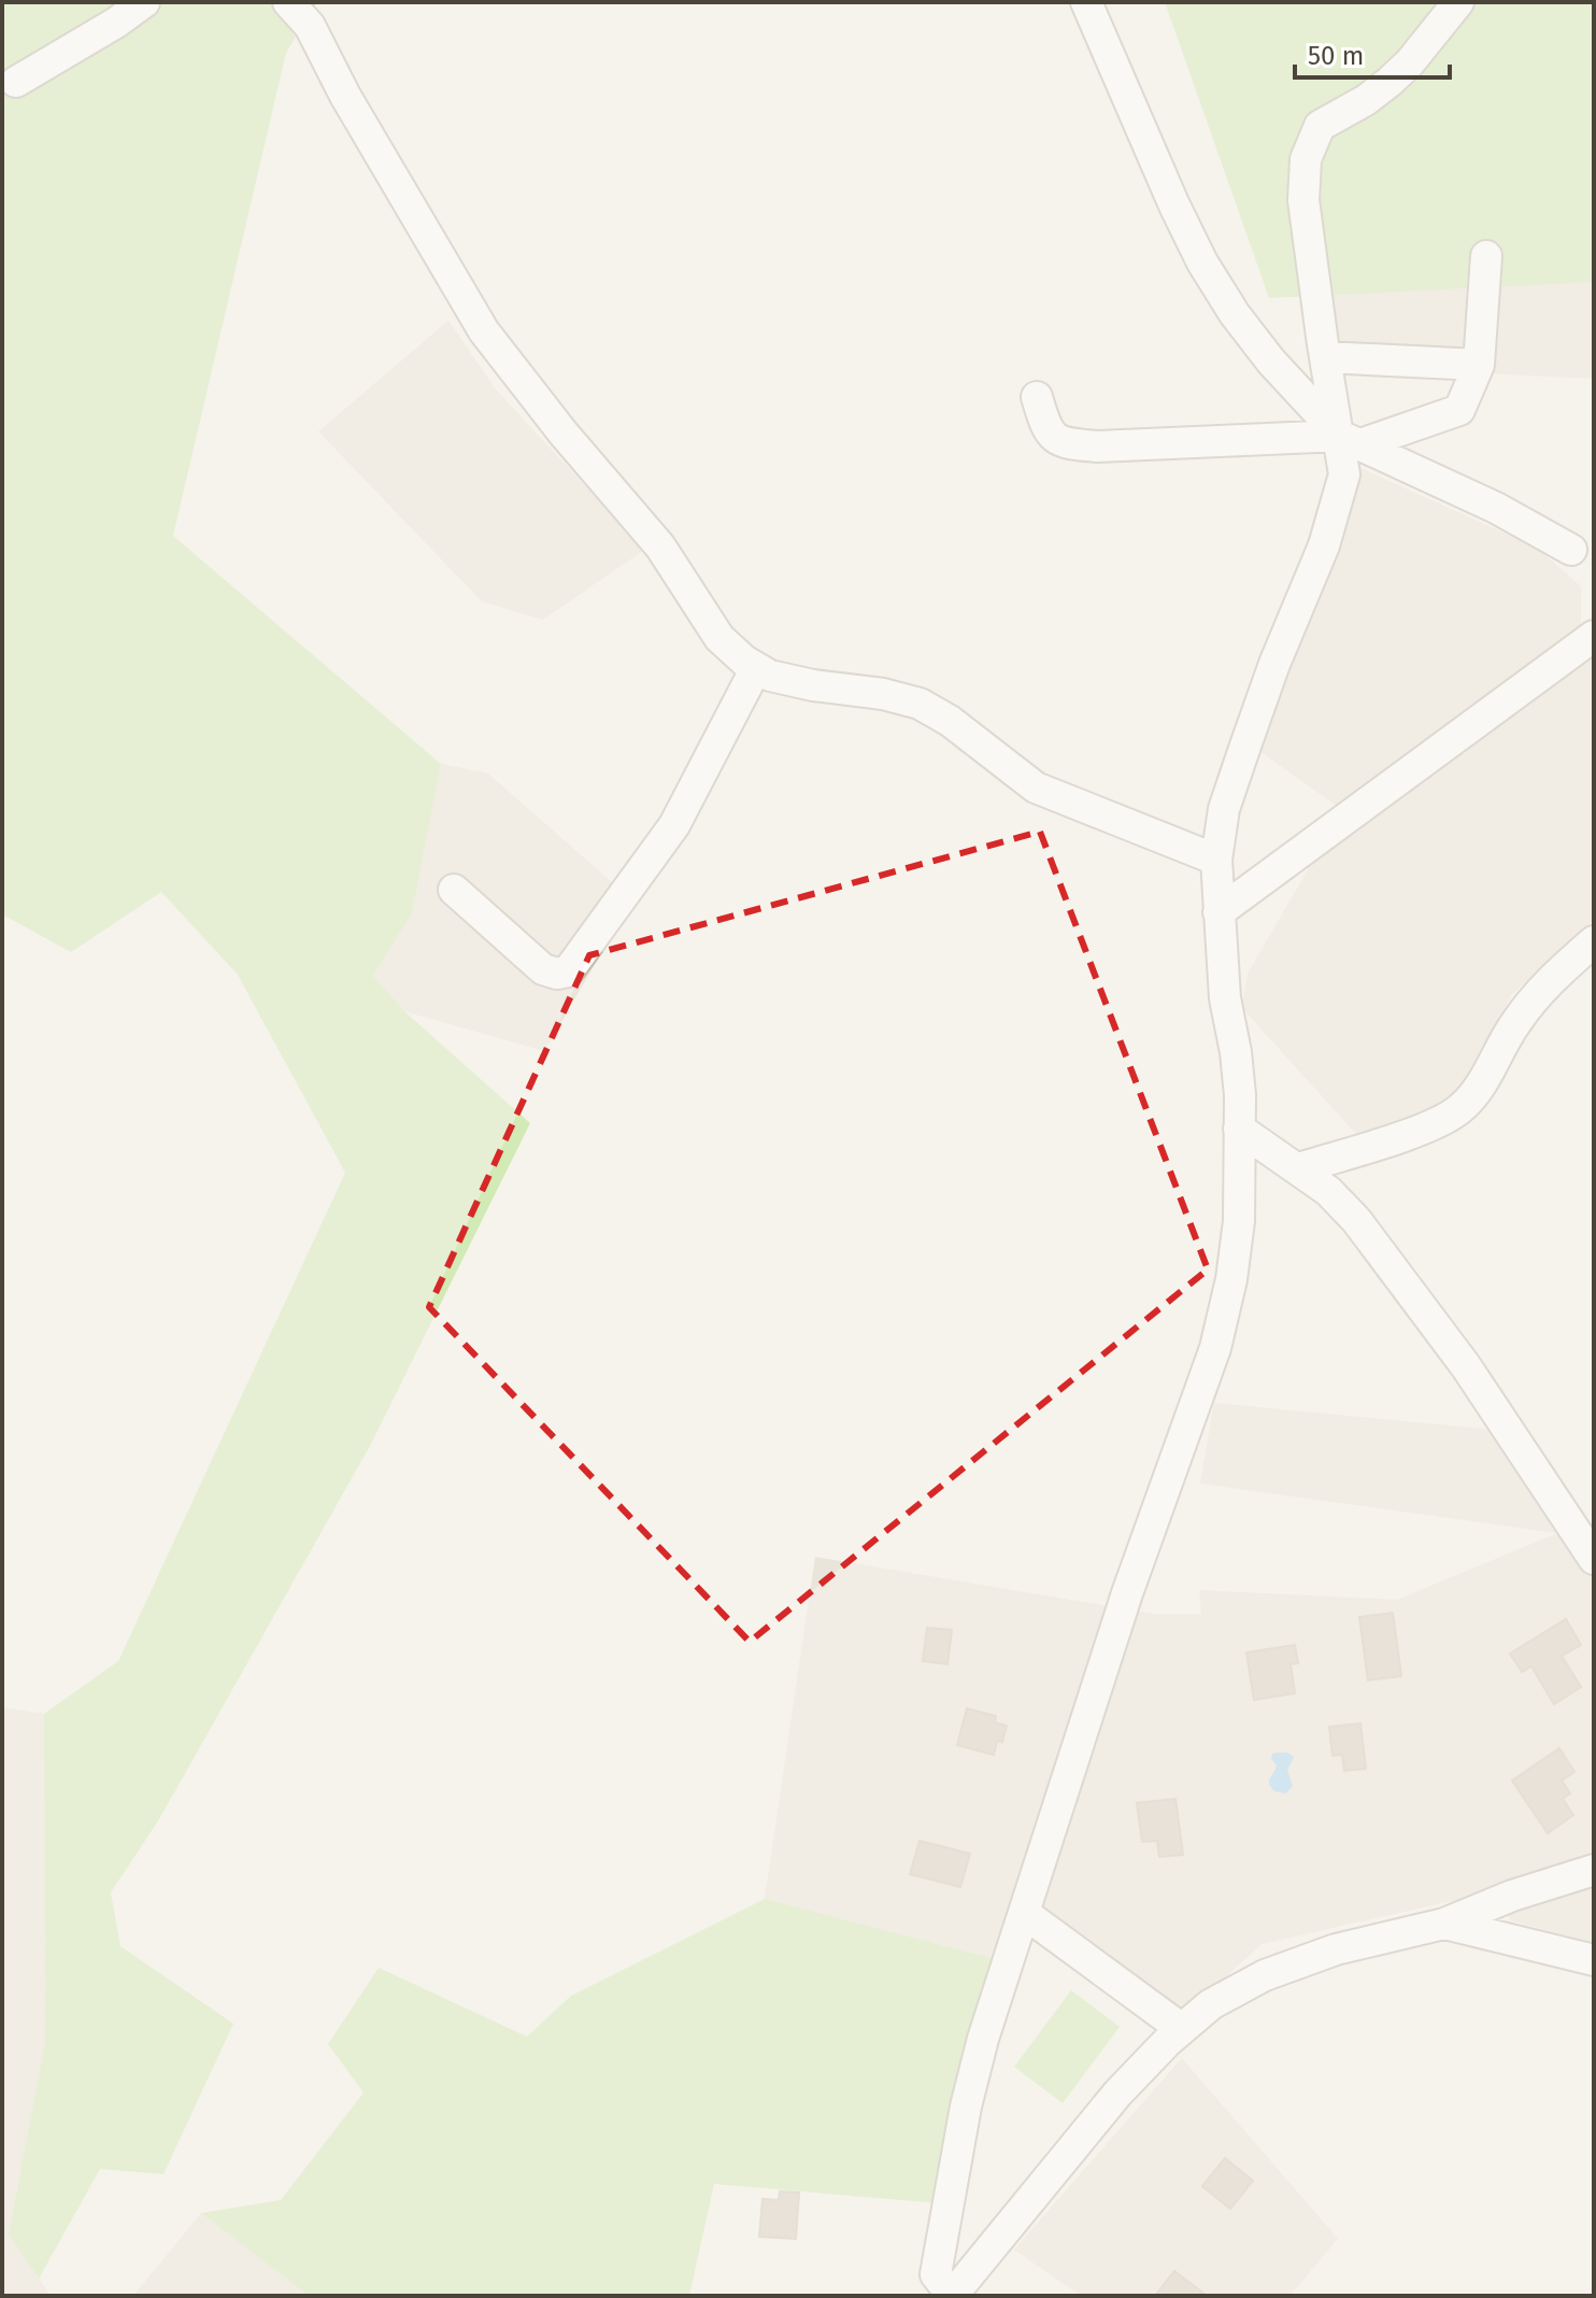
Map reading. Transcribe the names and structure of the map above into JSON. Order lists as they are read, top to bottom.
{
  "scale_bar": "50 m"
}
